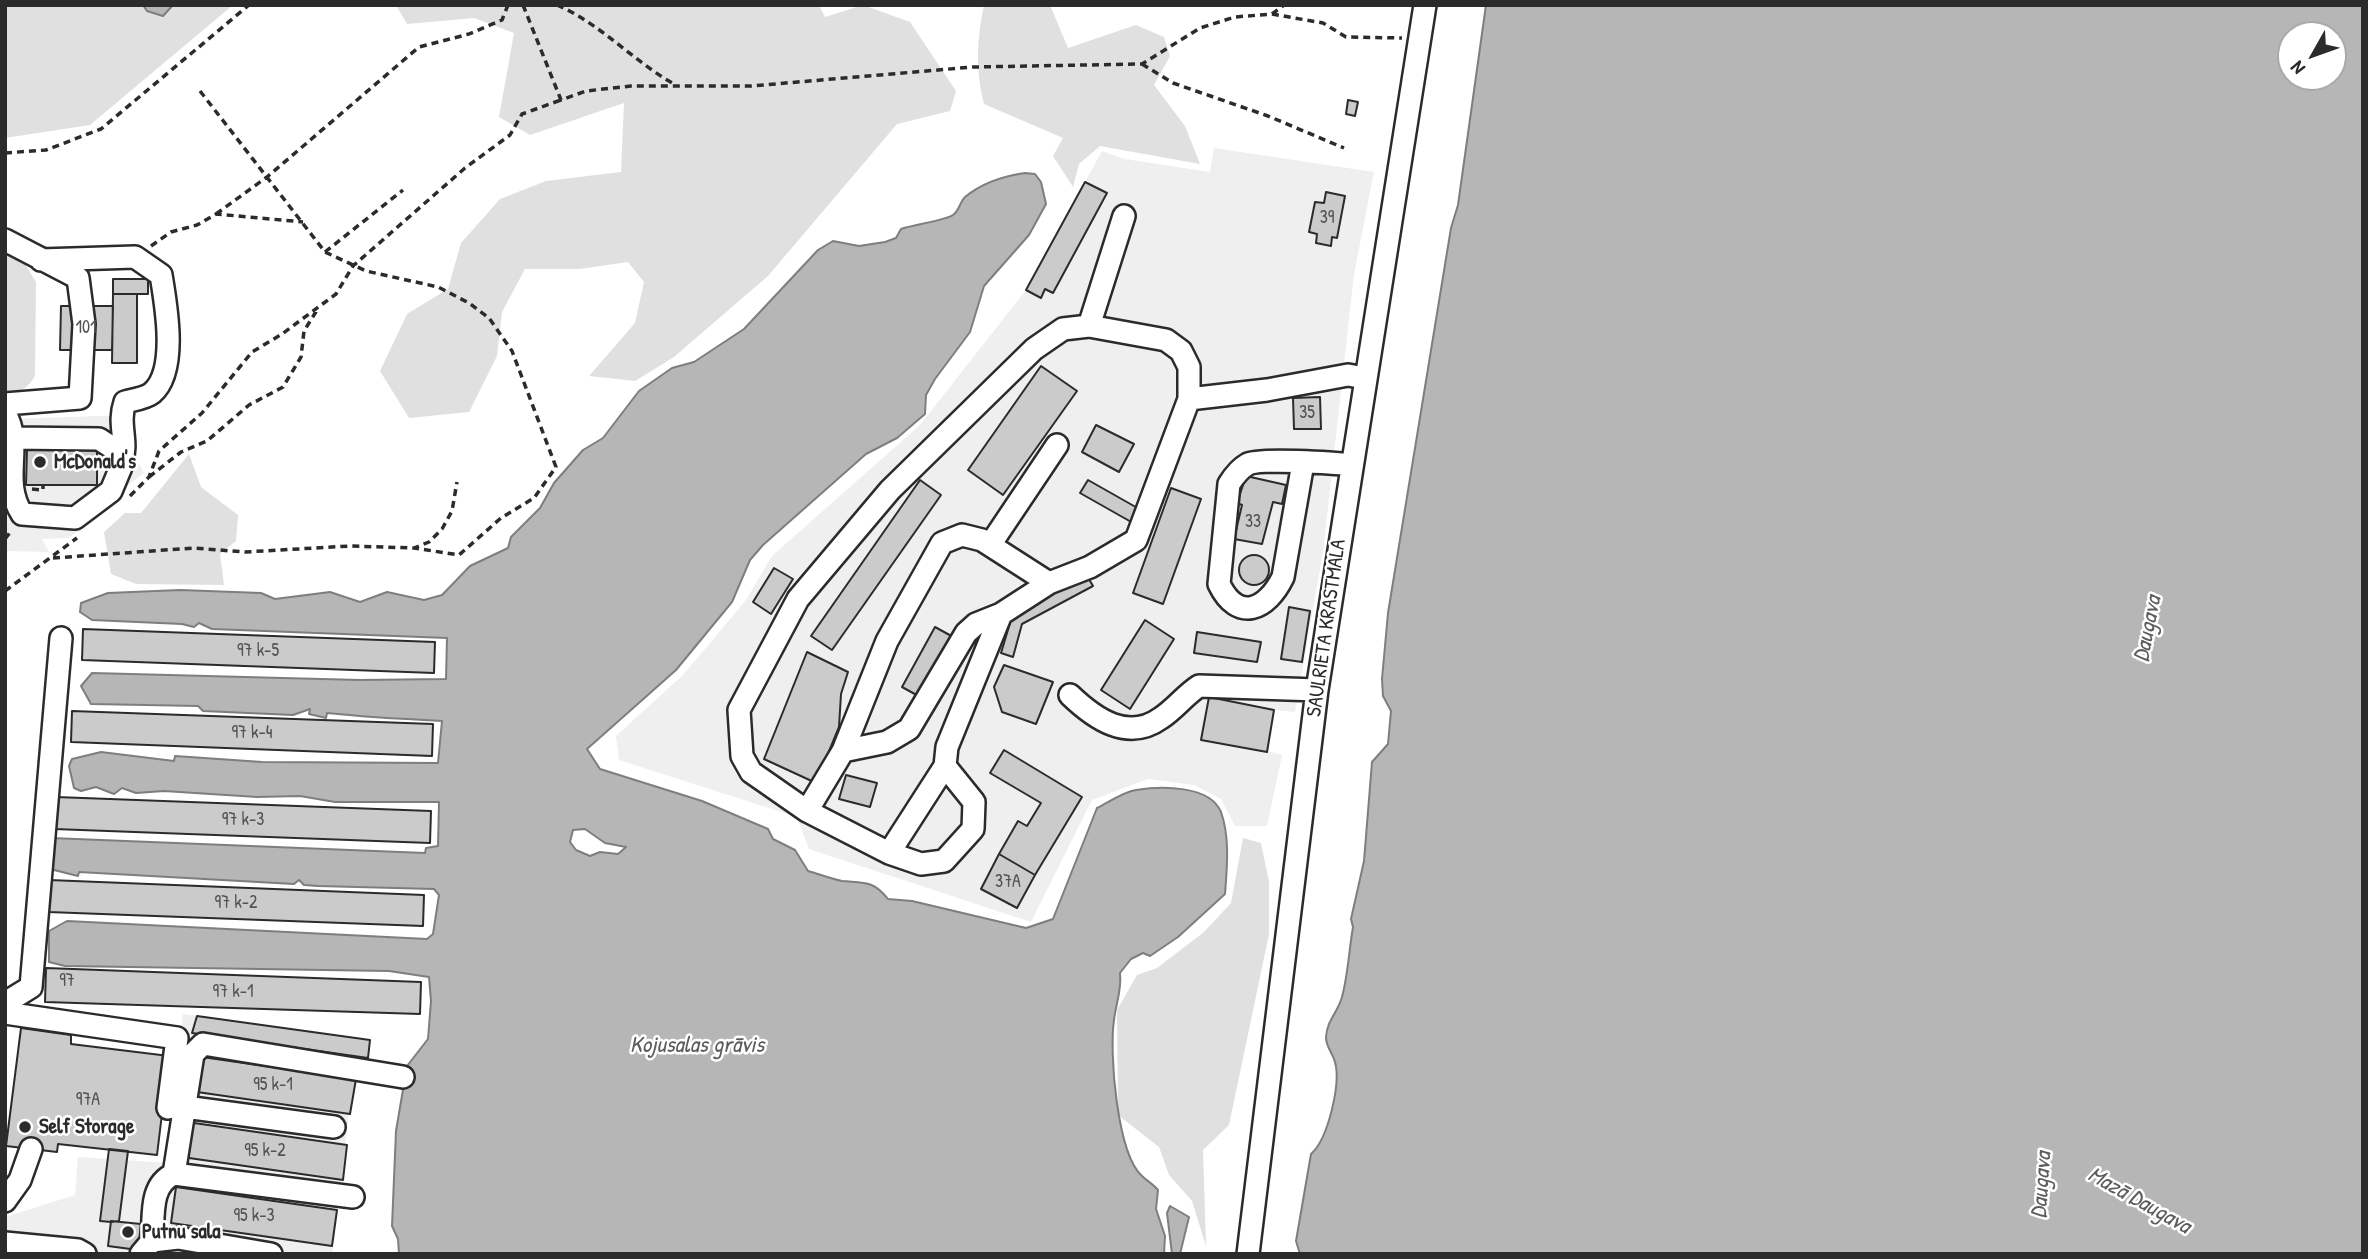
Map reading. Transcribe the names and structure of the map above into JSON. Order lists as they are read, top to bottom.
{
  "streets": {
    "street": ["SAULRIETA KRASTMALA"]
  },
  "water": ["Daugava", "Kojusalas grāvis", "Mazā Daugava"],
  "places": ["McDonald's", "Self Storage", "Putnu sala"],
  "house_numbers": [
    "39",
    "101",
    "35",
    "33",
    "97 k-5",
    "97 k-4",
    "97 k-3",
    "37A",
    "97 k-2",
    "97",
    "97 k-1",
    "95 k-1",
    "97A",
    "95 k-2",
    "95 k-3"
  ],
  "north": "bottom left"
}
